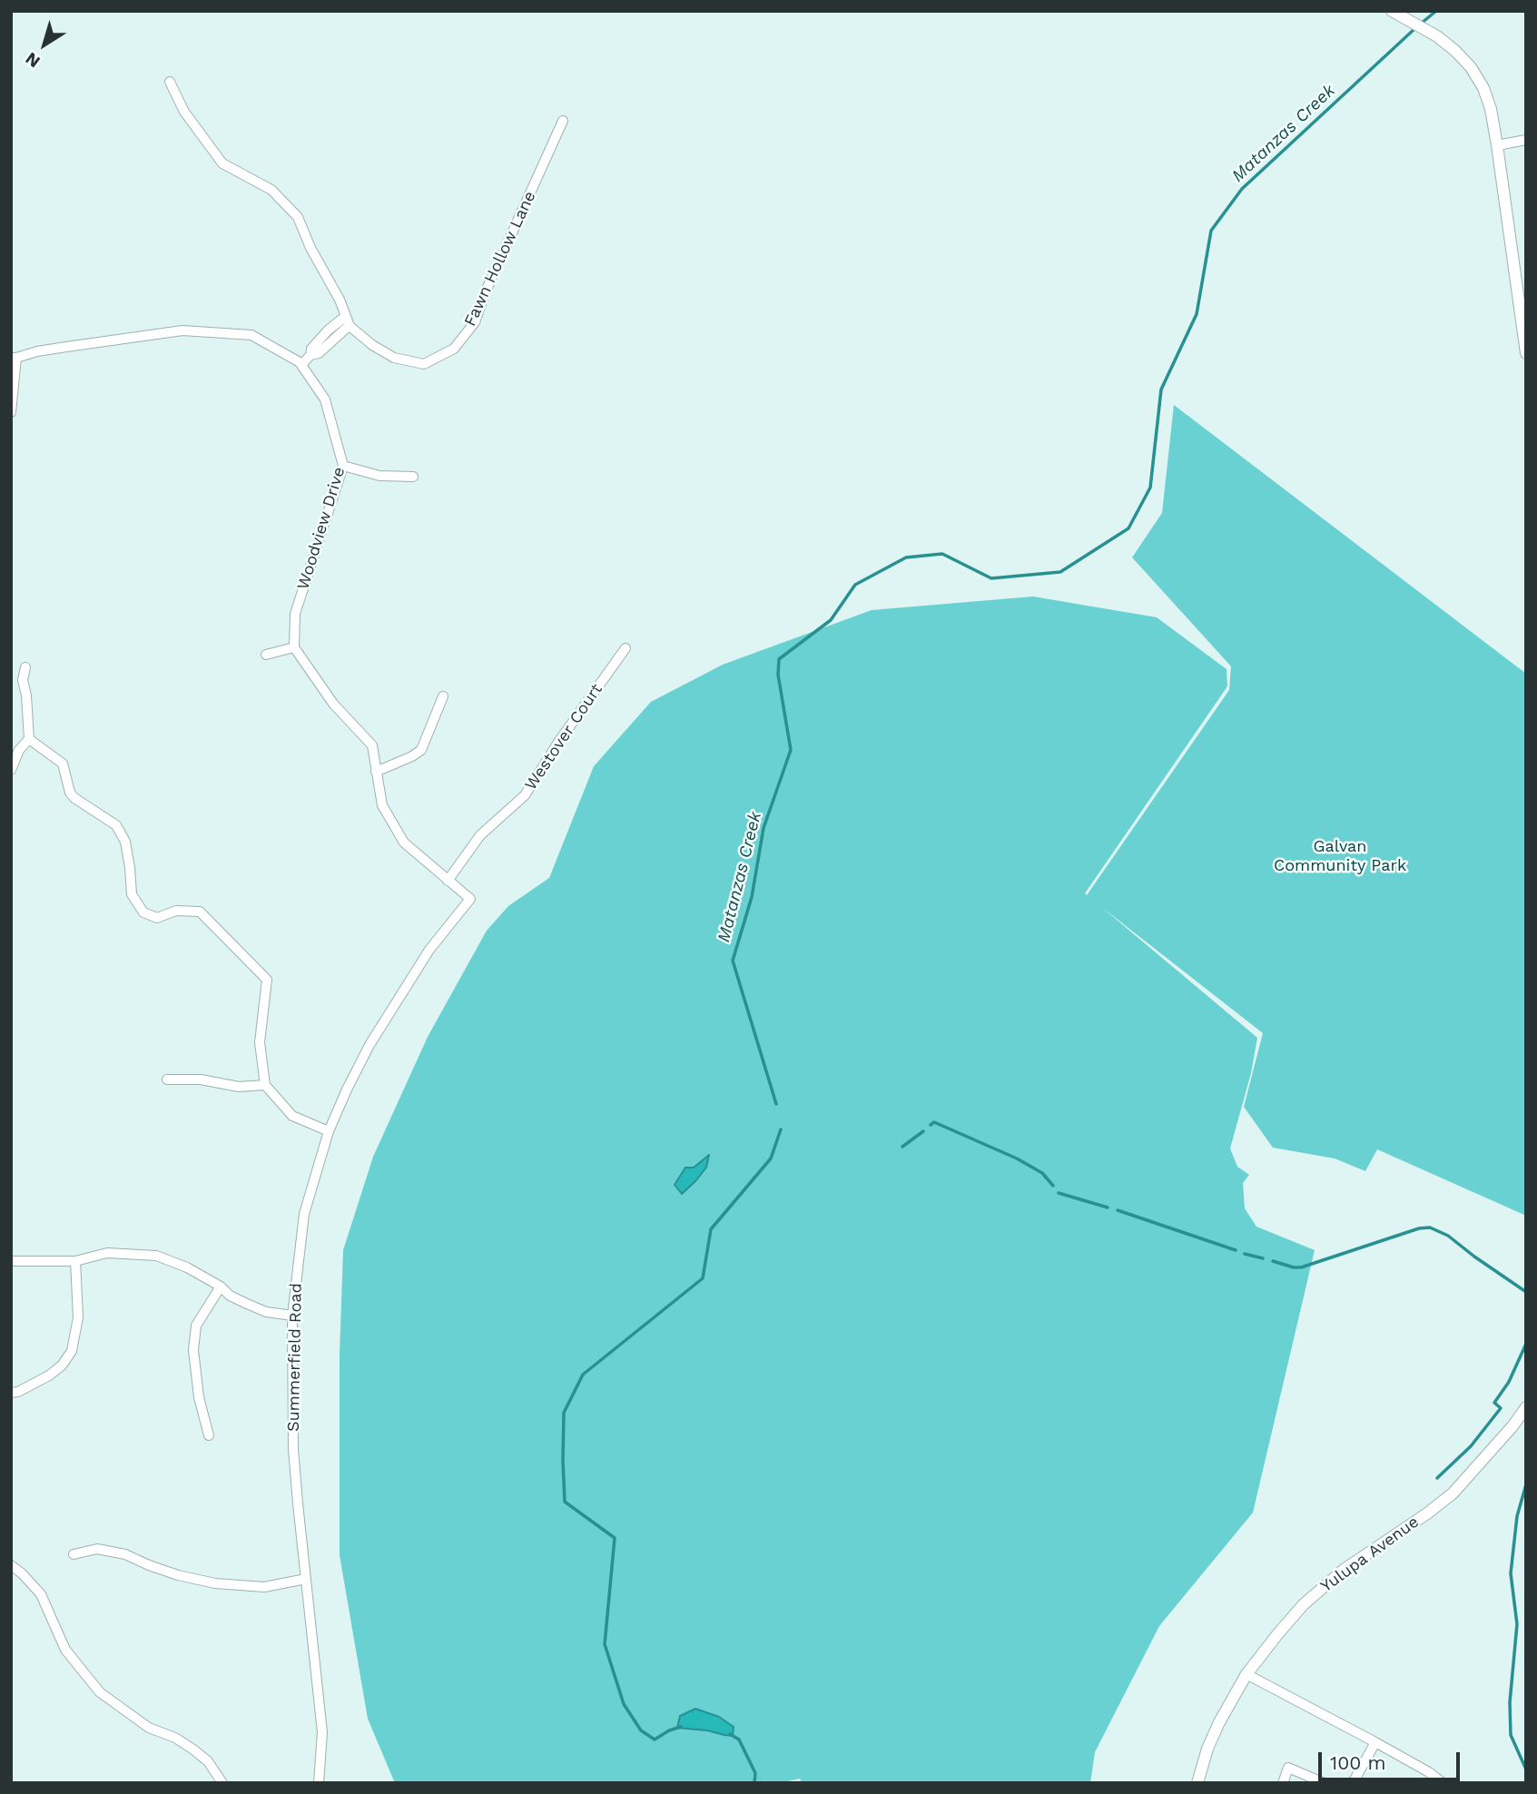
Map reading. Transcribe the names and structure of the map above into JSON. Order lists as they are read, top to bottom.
{
  "streets": {
    "street": [
      "Fawn Hollow Lane",
      "Woodview Drive",
      "Westover Court",
      "Summerfield Road",
      "Yulupa Avenue"
    ]
  },
  "crossings": [
    ["Westover Court", "Summerfield Road"]
  ],
  "water": ["Matanzas Creek"],
  "parks": ["Galvan Community Park"],
  "scale_bar": "100 m",
  "north": "bottom left"
}
